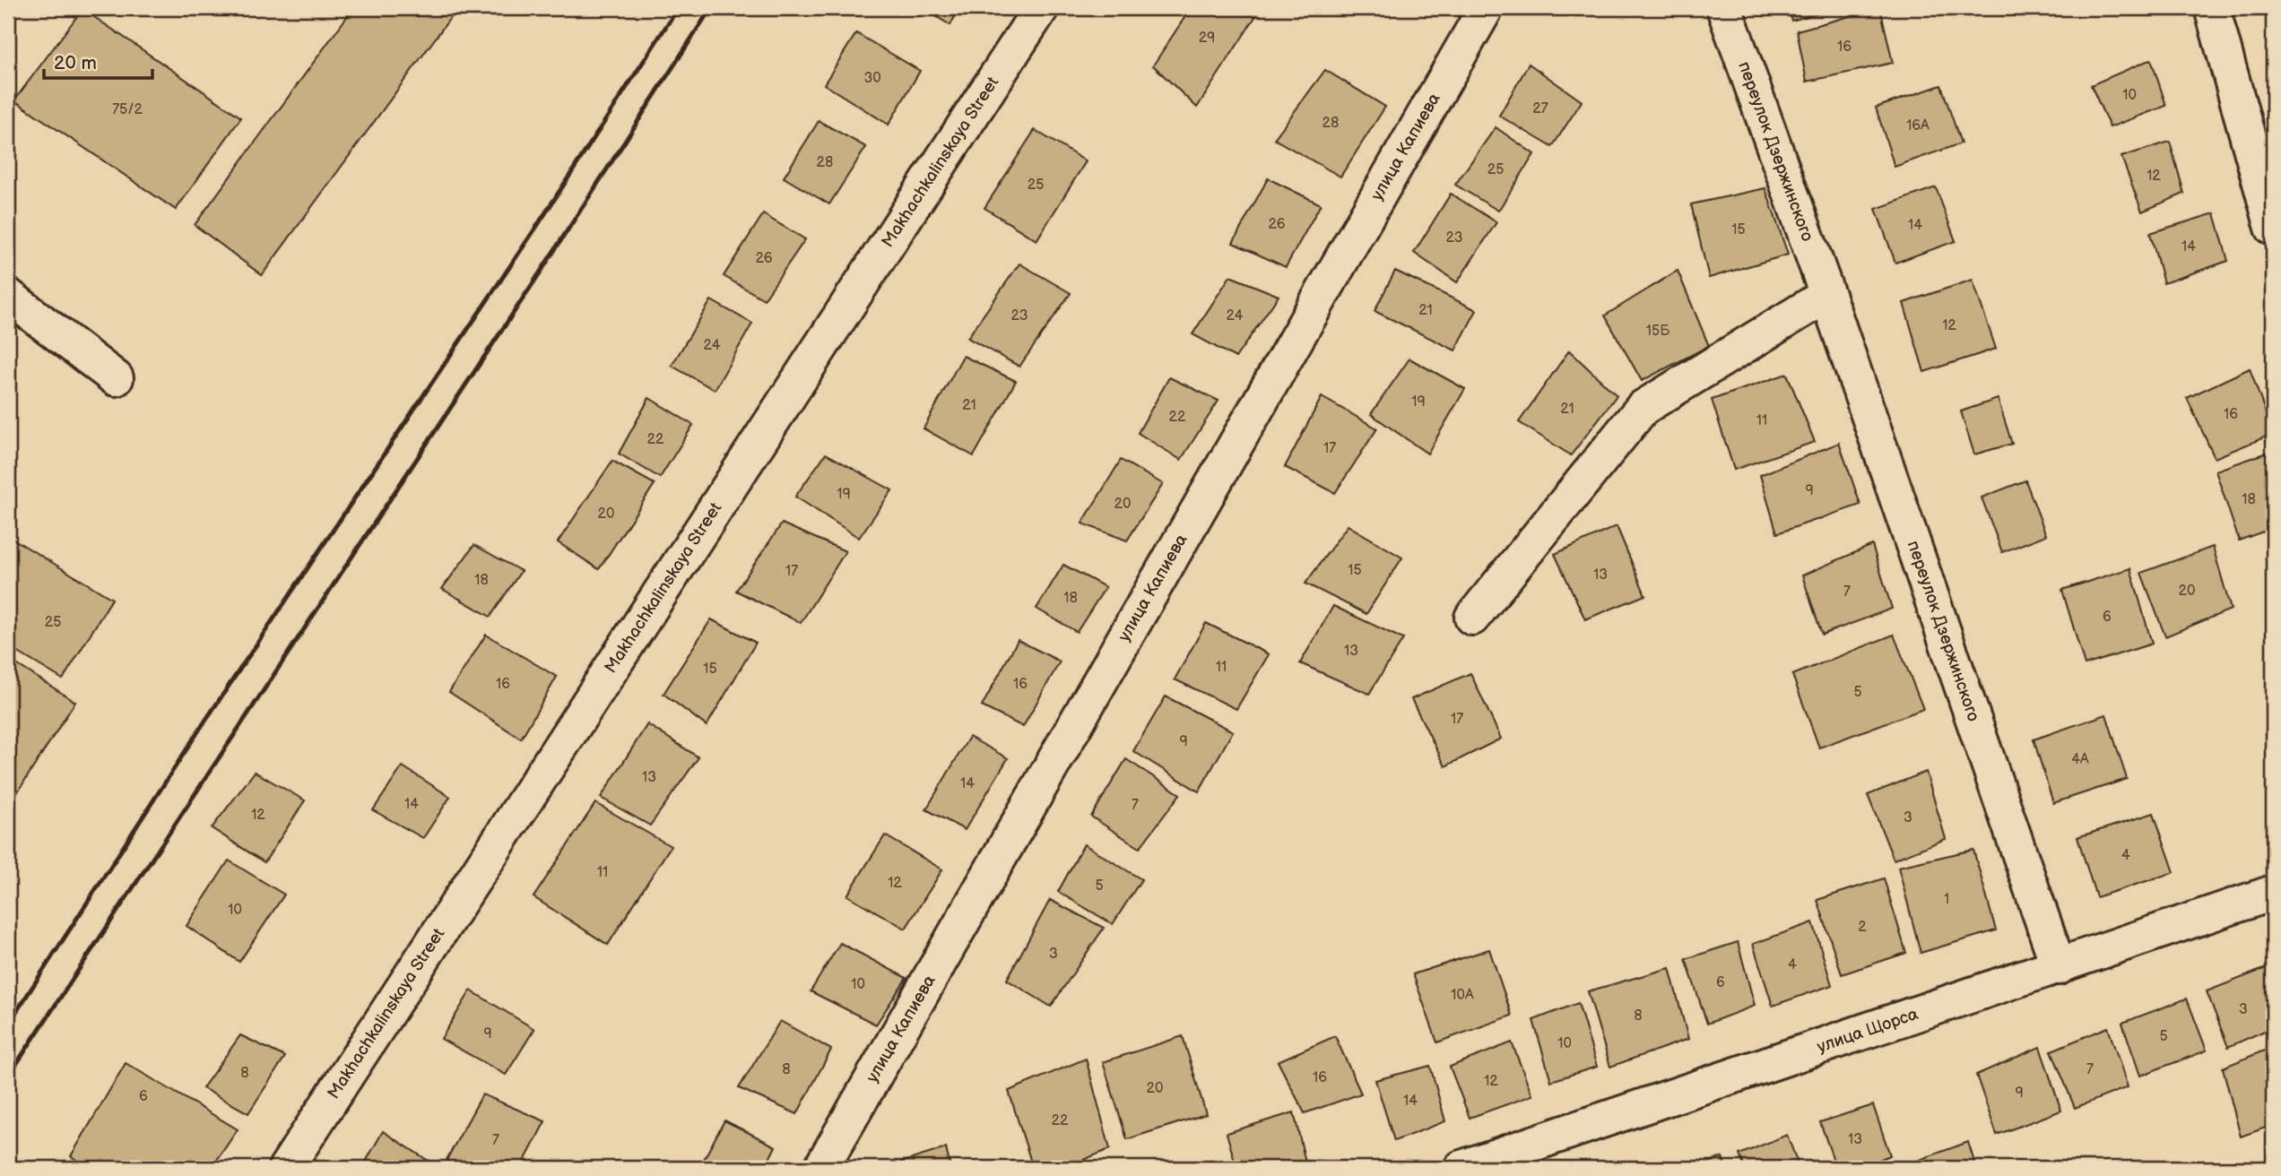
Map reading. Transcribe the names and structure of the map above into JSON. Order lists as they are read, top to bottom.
{
  "streets": {
    "street": [
      "улица Капиева",
      "переулок Дзержинского",
      "Makhachkalinskaya Street",
      "улица Щорса"
    ]
  },
  "crossings": [
    ["переулок Дзержинского", "улица Щорса"]
  ],
  "house_numbers": [
    "29",
    "16",
    "30",
    "10",
    "27",
    "75/2",
    "28",
    "16А",
    "28",
    "25",
    "12",
    "25",
    "26",
    "14",
    "15",
    "23",
    "14",
    "26",
    "21",
    "23",
    "24",
    "12",
    "15Б",
    "24",
    "19",
    "21",
    "21",
    "16",
    "22",
    "11",
    "22",
    "17",
    "9",
    "19",
    "18",
    "20",
    "20",
    "15",
    "17",
    "13",
    "18",
    "20",
    "7",
    "18",
    "6",
    "25",
    "13",
    "11",
    "15",
    "16",
    "16",
    "5",
    "17",
    "9",
    "4А",
    "13",
    "14",
    "14",
    "7",
    "12",
    "3",
    "4",
    "11",
    "12",
    "5",
    "1",
    "10",
    "2",
    "3",
    "4",
    "6",
    "10",
    "10А",
    "3",
    "8",
    "9",
    "5",
    "10",
    "8",
    "7",
    "8",
    "16",
    "12",
    "20",
    "9",
    "6",
    "14",
    "22",
    "13",
    "7"
  ],
  "scale_bar": "20 m"
}
